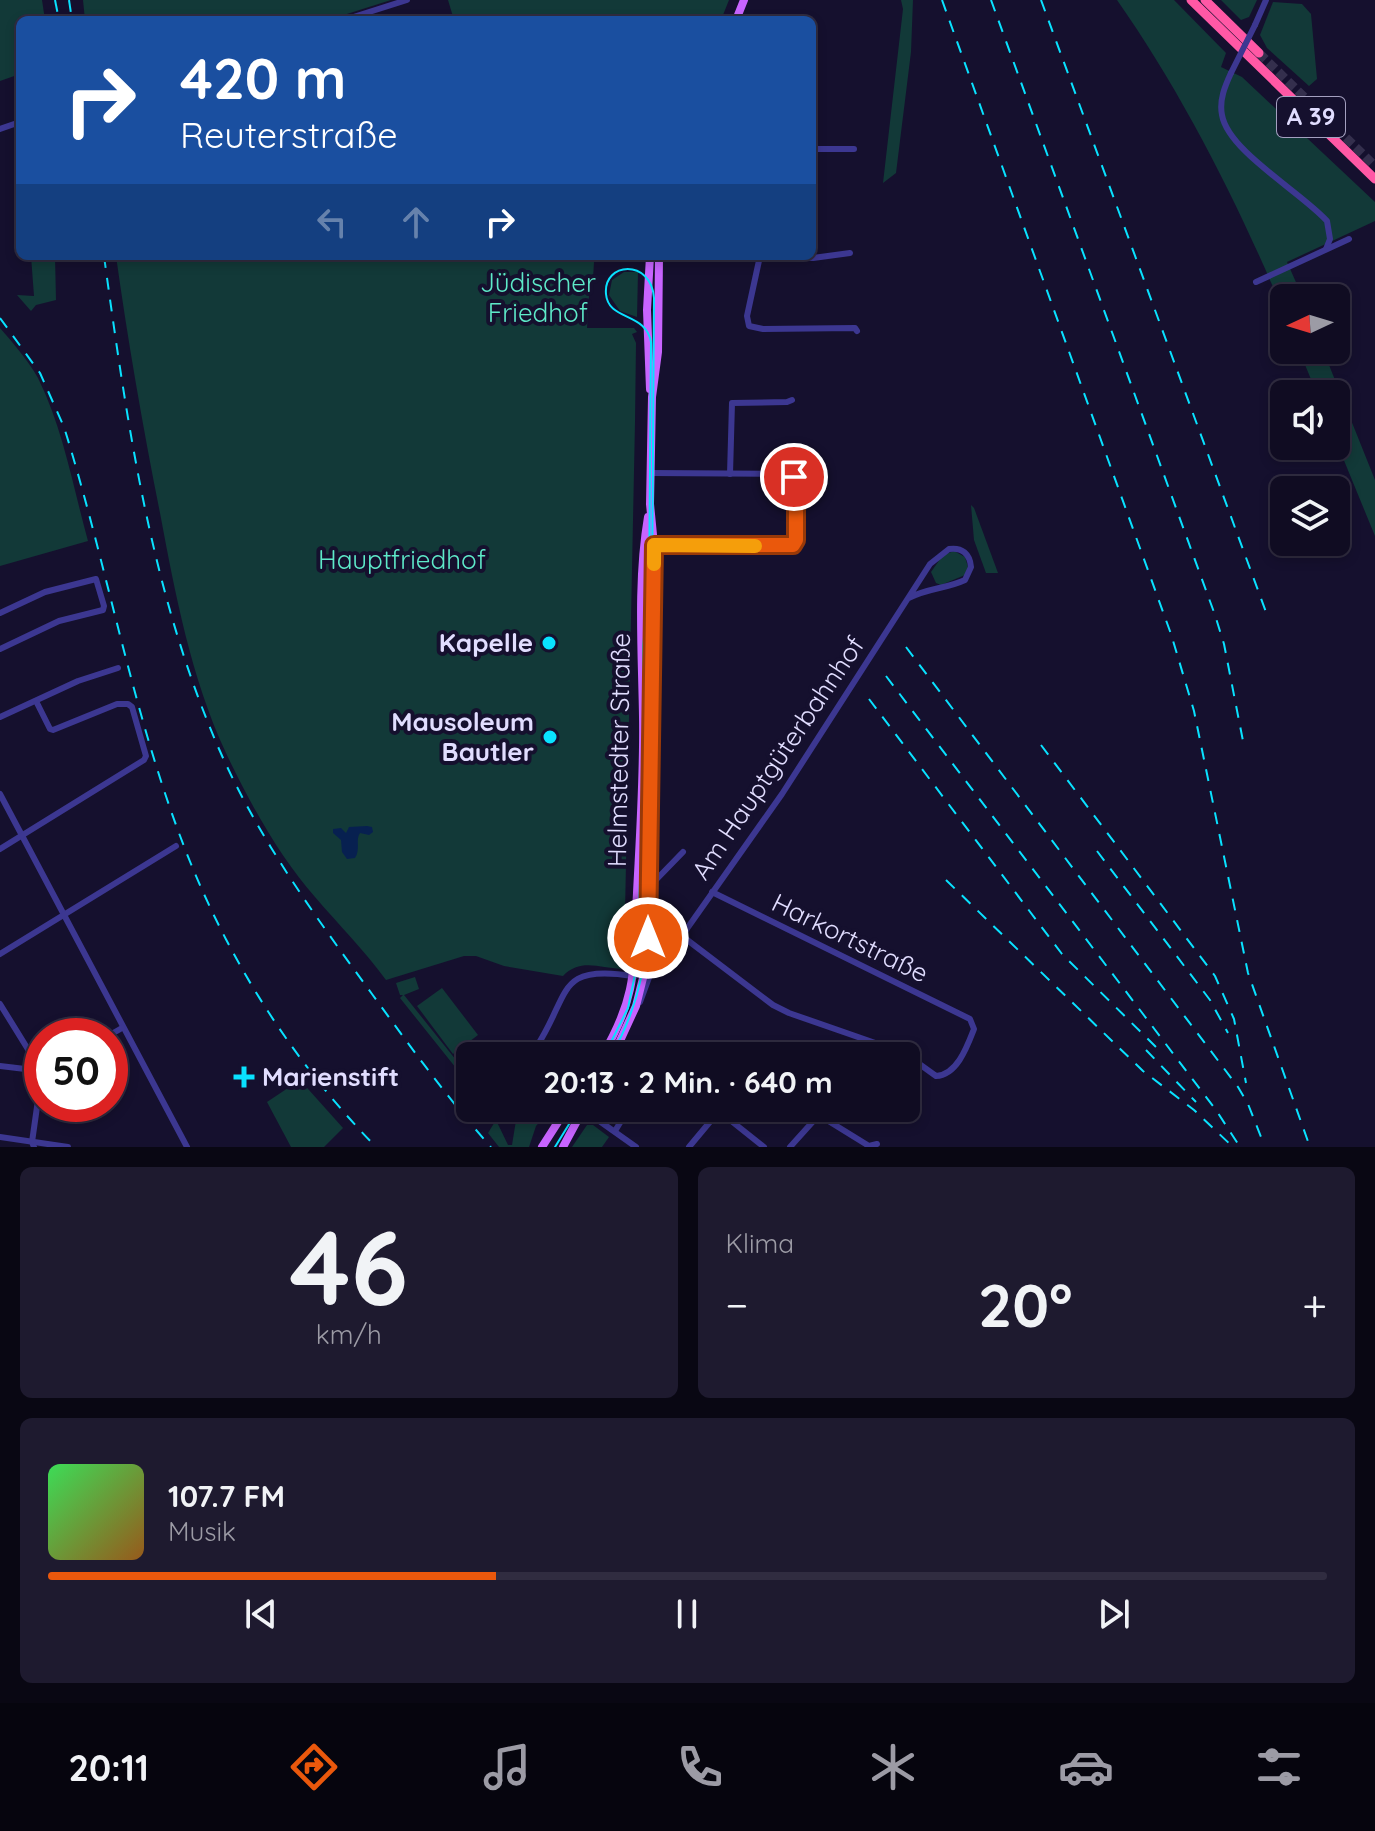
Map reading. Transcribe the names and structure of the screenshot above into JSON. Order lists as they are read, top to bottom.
{
  "streets": {
    "highway": ["A 39"],
    "main road": ["Helmstedter Straße"],
    "street": ["Am Hauptgüterbahnhof", "Harkortstraße"]
  },
  "crossings": [
    ["Helmstedter Straße", "Am Hauptgüterbahnhof"],
    ["Am Hauptgüterbahnhof", "Harkortstraße"]
  ],
  "parks": ["Jüdischer Friedhof", "Hauptfriedhof"],
  "places": {
    "other": ["Kapelle", "Mausoleum Bautler"],
    "health": ["Marienstift"]
  },
  "north": "left",
  "page": {
    "turn": ["420 m", "Reuterstraße"],
    "limit": "50",
    "trip": "20:13 · 2 Min. · 640 m",
    "tile": [
      ["46", "km/h"],
      "Klima"
    ],
    "heat": ["−", "20°", "+"],
    "song": ["107.7 FM", "Musik"],
    "tabs": "20:11"
  }
}
